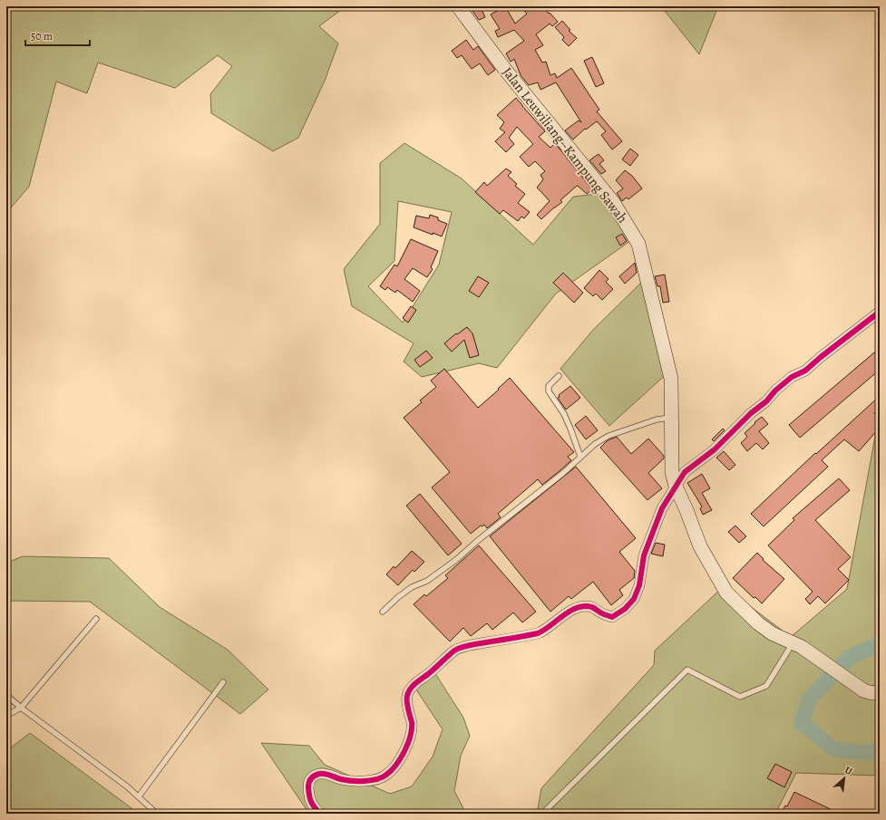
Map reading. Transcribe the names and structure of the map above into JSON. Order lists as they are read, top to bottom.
{
  "streets": {
    "main road": ["Jalan Leuwiliang–Kampung Sawah"]
  },
  "scale_bar": "50 m",
  "north": "top right"
}
